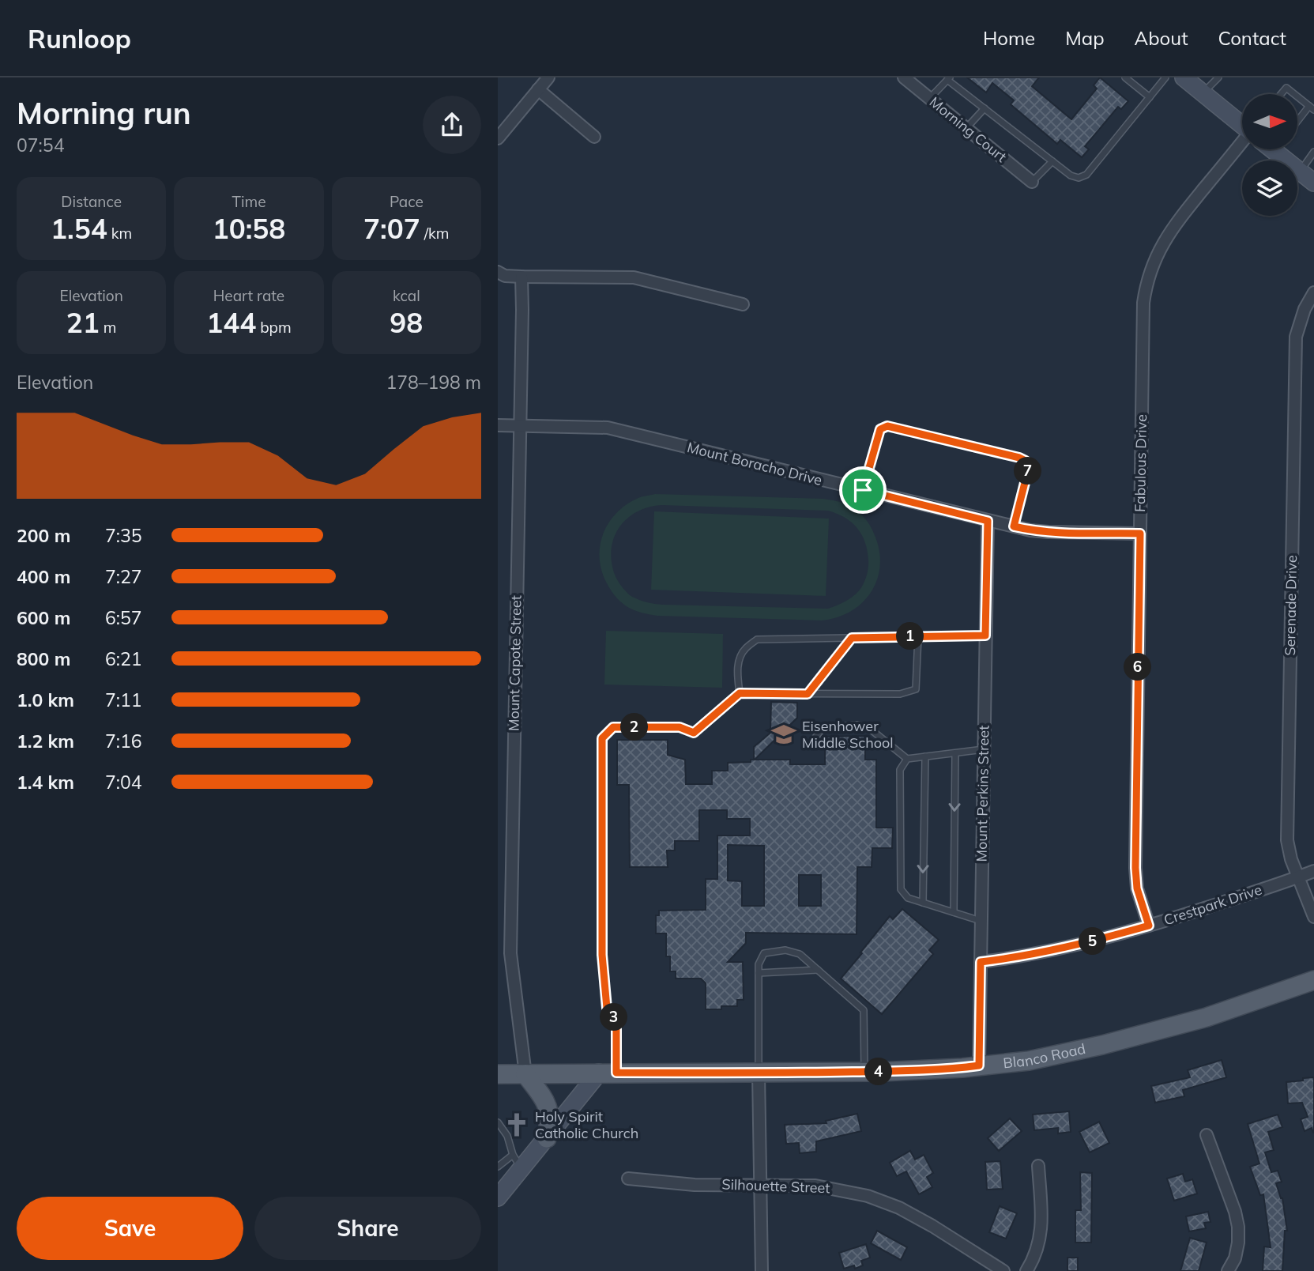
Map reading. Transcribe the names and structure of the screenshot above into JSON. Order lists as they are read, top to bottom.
{
  "streets": {
    "main road": ["Blanco Road"],
    "street": [
      "Morning Court",
      "Fabulous Drive",
      "Mount Boracho Drive",
      "Serenade Drive",
      "Mount Capote Street",
      "Mount Perkins Street",
      "Crestpark Drive",
      "Silhouette Street"
    ]
  },
  "crossings": [
    ["Fabulous Drive", "Mount Boracho Drive"],
    ["Fabulous Drive", "Crestpark Drive"],
    ["Mount Boracho Drive", "Mount Capote Street"],
    ["Mount Boracho Drive", "Mount Perkins Street"],
    ["Serenade Drive", "Crestpark Drive"],
    ["Mount Capote Street", "Blanco Road"],
    ["Mount Perkins Street", "Crestpark Drive"],
    ["Mount Perkins Street", "Blanco Road"]
  ],
  "places": {
    "school or university": ["Eisenhower Middle School"],
    "church": ["Holy Spirit Catholic Church"]
  },
  "north": "right",
  "page": {
    "header": "Runloop",
    "nav": [
      "Home",
      "Map",
      "About",
      "Contact"
    ],
    "heading": ["Morning run", "07:54"],
    "stats": [
      ["Distance", "1.54 km"],
      ["Time", "10:58"],
      ["Pace", "7:07 /km"],
      ["Elevation", "21 m"],
      ["Heart rate", "144 bpm"],
      ["kcal", "98"]
    ],
    "chart": ["Elevation", "178–198 m"],
    "pins": [
      "7",
      "1",
      "6",
      "2",
      "5",
      "3",
      "4"
    ],
    "list": [
      {
        "name": "200 m",
        "note": "7:35"
      },
      {
        "name": "400 m",
        "note": "7:27"
      },
      {
        "name": "600 m",
        "note": "6:57"
      },
      {
        "name": "800 m",
        "note": "6:21"
      },
      {
        "name": "1.0 km",
        "note": "7:11"
      },
      {
        "name": "1.2 km",
        "note": "7:16"
      },
      {
        "name": "1.4 km",
        "note": "7:04"
      }
    ],
    "buttons": ["Save", "Share"]
  }
}
